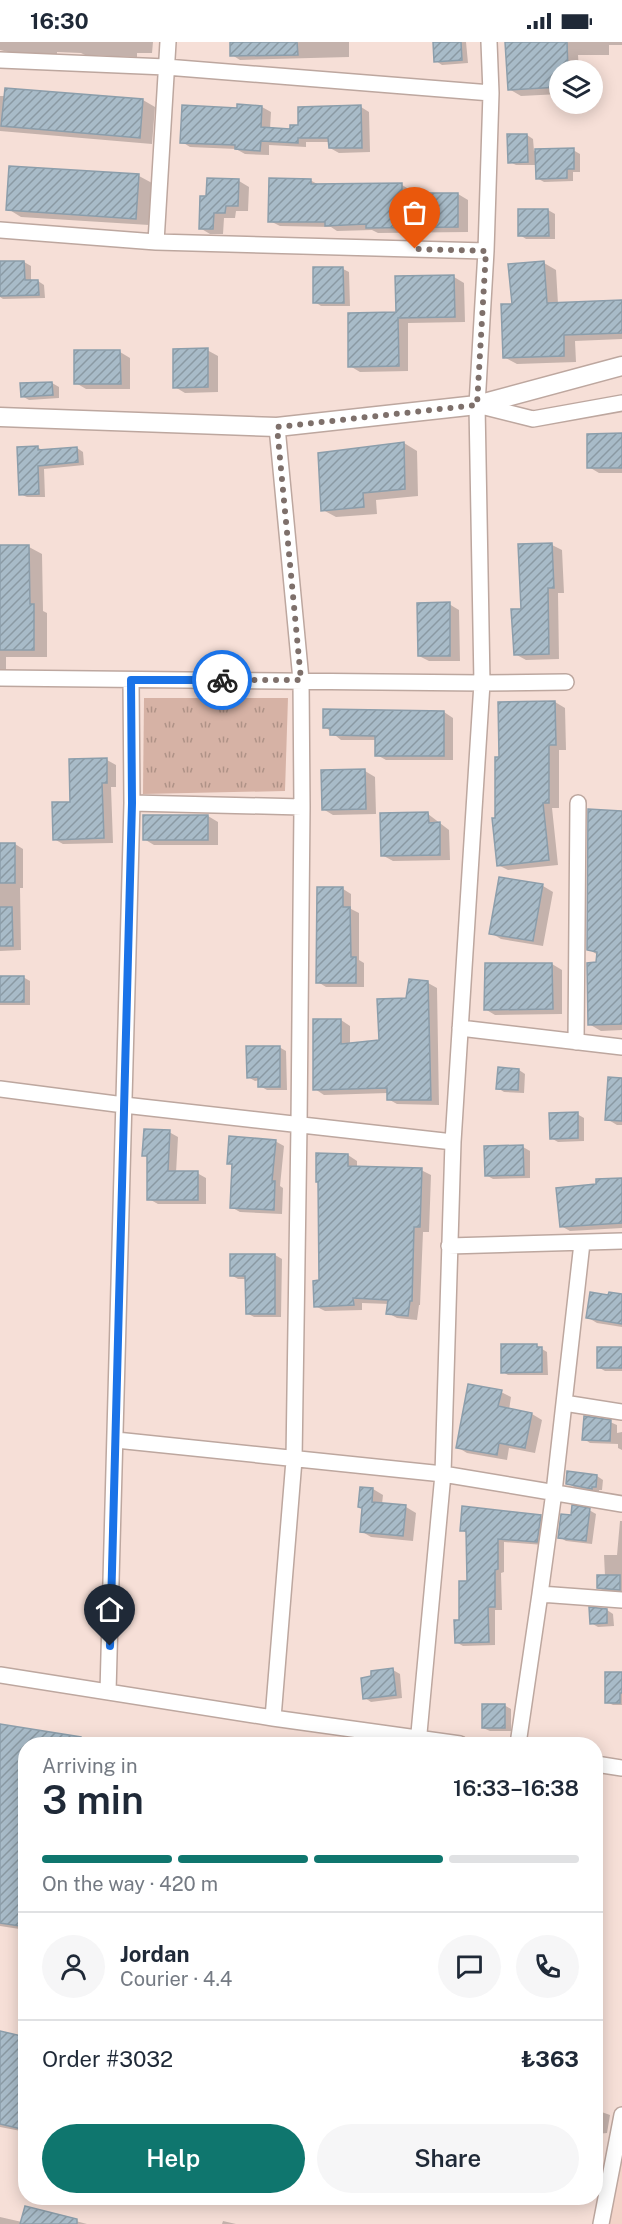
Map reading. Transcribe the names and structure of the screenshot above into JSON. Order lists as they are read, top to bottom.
{
  "page": {
    "status": "16:30",
    "heading": ["3 min", "Arriving in", "16:33–16:38"],
    "panel": [
      "Jordan",
      "Courier · 4.4",
      "Order #3032",
      "₺363"
    ],
    "bar": "On the way · 420 m",
    "buttons": ["Help", "Share"]
  }
}
